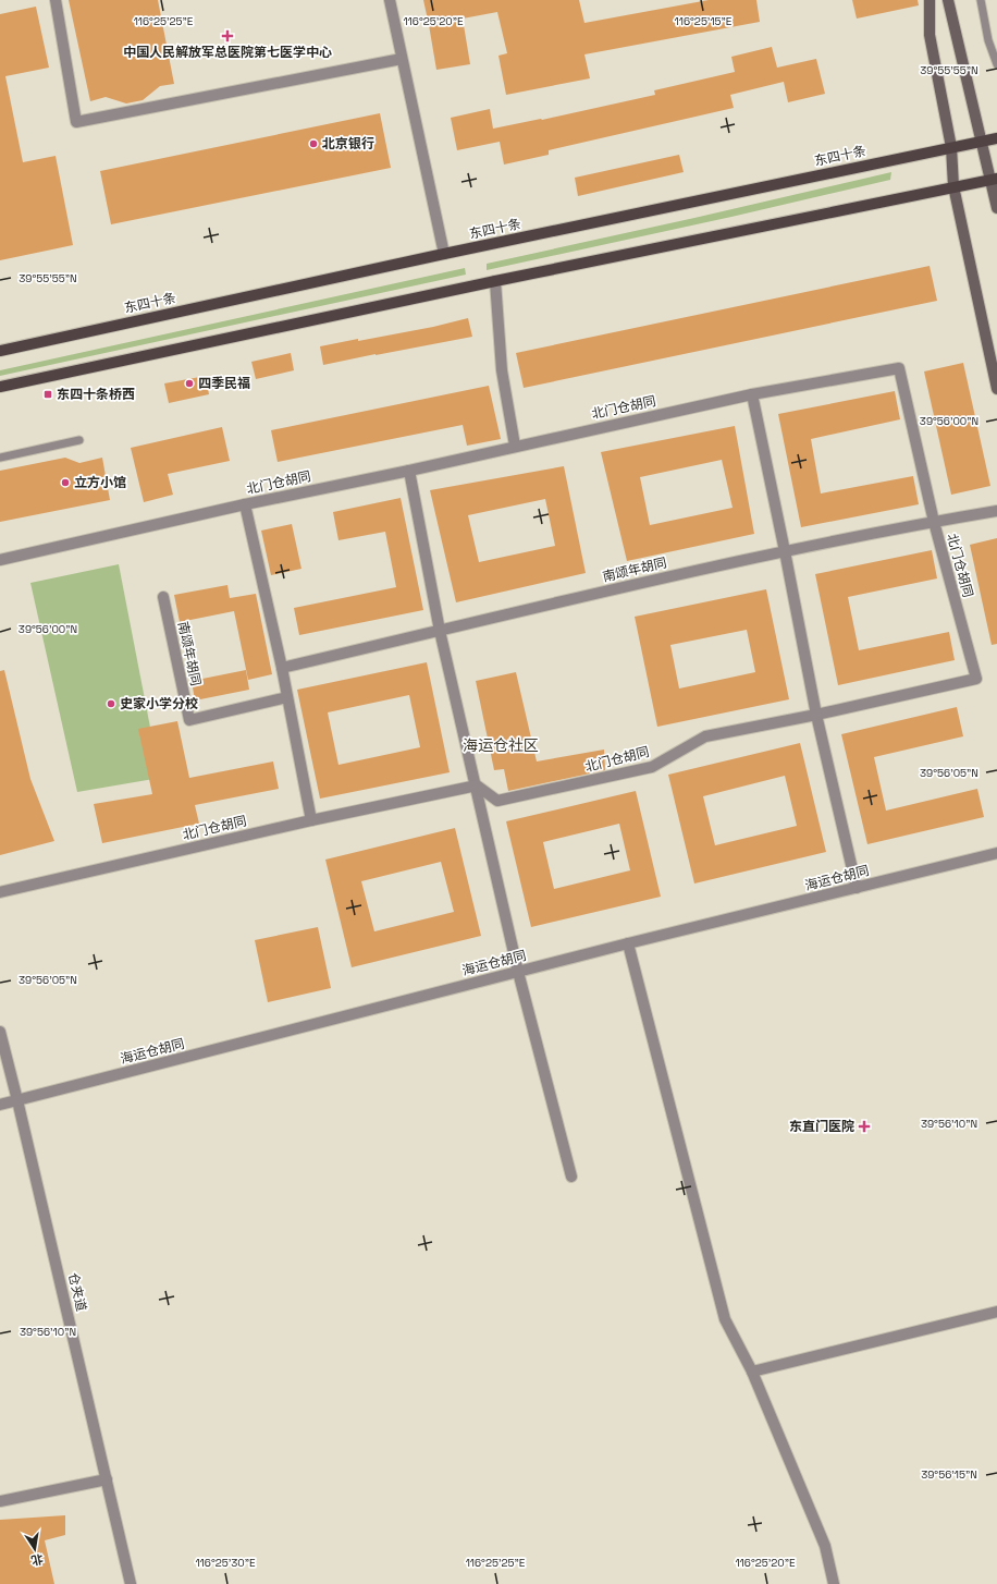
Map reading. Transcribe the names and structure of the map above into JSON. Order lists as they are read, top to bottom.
{
  "streets": {
    "main road": ["东四十条"],
    "street": [
      "北门仓胡同",
      "南颂年胡同",
      "海运仓胡同",
      "仓夹道"
    ]
  },
  "crossings": [
    ["北门仓胡同", "南颂年胡同"],
    ["海运仓胡同", "仓夹道"]
  ],
  "districts": ["海运仓社区"],
  "places": {
    "health": ["中国人民解放军总医院第七医学中心", "东直门医院"],
    "other": [
      "北京银行",
      "四季民福",
      "立方小馆",
      "史家小学分校"
    ],
    "transit": ["东四十条桥西"]
  },
  "north": "bottom",
  "coordinates": [
    "116°25'25\"E",
    "116°25'20\"E",
    "116°25'15\"E",
    "39°55'55\"N",
    "39°56'00\"N",
    "39°56'05\"N",
    "39°56'10\"N",
    "39°56'15\"N",
    "116°25'30\"E"
  ]
}
